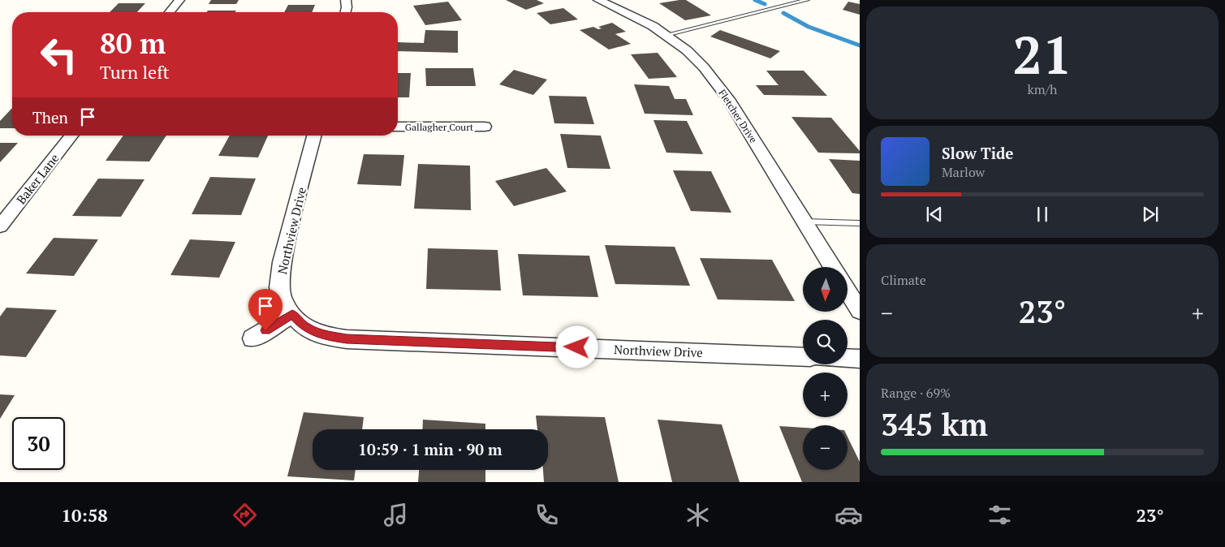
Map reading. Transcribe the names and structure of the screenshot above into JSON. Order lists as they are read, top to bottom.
{
  "streets": {
    "street": [
      "Fletcher Drive",
      "Gallagher Court",
      "Baker Lane",
      "Northview Drive"
    ]
  },
  "north": "bottom",
  "page": {
    "tile": [
      ["21", "km/h"],
      "Climate",
      ["Range · 69%", "345 km"]
    ],
    "turn": ["80 m", "Turn left"],
    "then": "Then",
    "song": ["Slow Tide", "Marlow"],
    "map_buttons": ["+", "−"],
    "heat": ["−", "23°", "+"],
    "limit": "30",
    "trip": "10:59 · 1 min · 90 m",
    "tabs": ["10:58", "23°"]
  }
}
